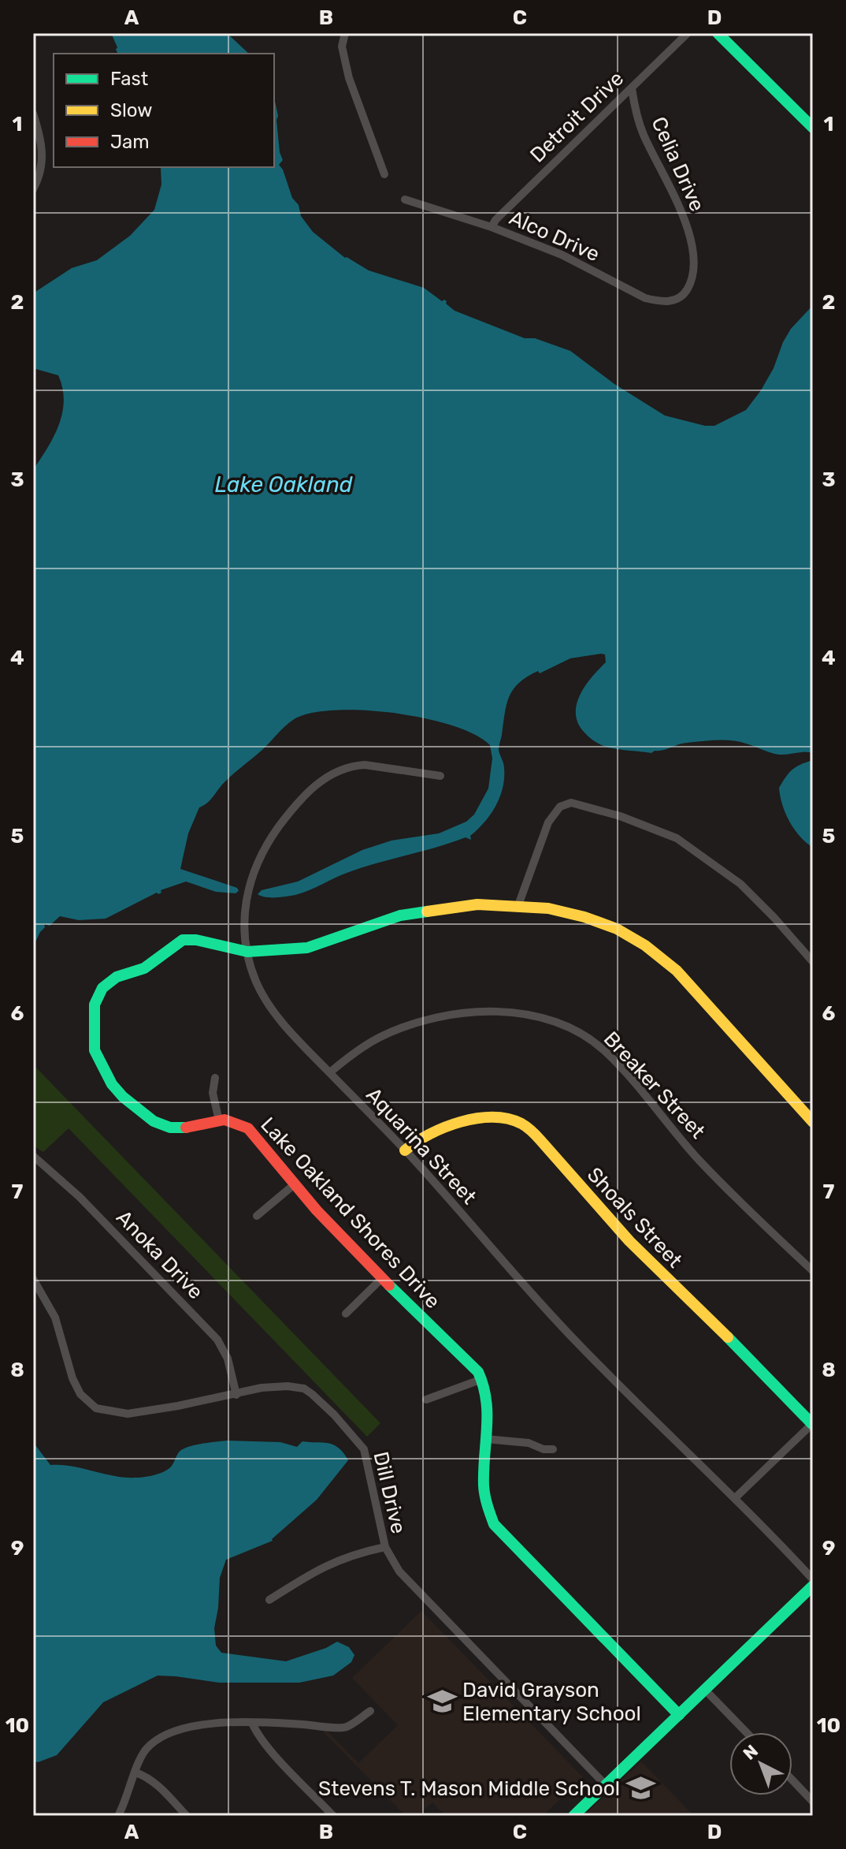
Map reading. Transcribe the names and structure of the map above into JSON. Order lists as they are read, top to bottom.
{
  "streets": {
    "street": [
      "Detroit Drive",
      "Celia Drive",
      "Alco Drive",
      "Breaker Street",
      "Aquarina Street",
      "Lake Oakland Shores Drive",
      "Shoals Street",
      "Anoka Drive",
      "Dill Drive"
    ]
  },
  "crossings": [
    ["Detroit Drive", "Celia Drive"],
    ["Detroit Drive", "Alco Drive"],
    ["Celia Drive", "Alco Drive"],
    ["Breaker Street", "Aquarina Street"],
    ["Aquarina Street", "Lake Oakland Shores Drive"],
    ["Aquarina Street", "Shoals Street"],
    ["Anoka Drive", "Dill Drive"]
  ],
  "water": ["Lake Oakland"],
  "places": {
    "school or university": ["David Grayson Elementary School", "Stevens T. Mason Middle School"]
  },
  "legend": ["Fast", "Slow", "Jam"],
  "north": "top left",
  "grid": {
    "columns": [
      "A",
      "B",
      "C",
      "D"
    ],
    "rows": [
      "1",
      "2",
      "3",
      "4",
      "5",
      "6",
      "7",
      "8",
      "9",
      "10"
    ]
  }
}
